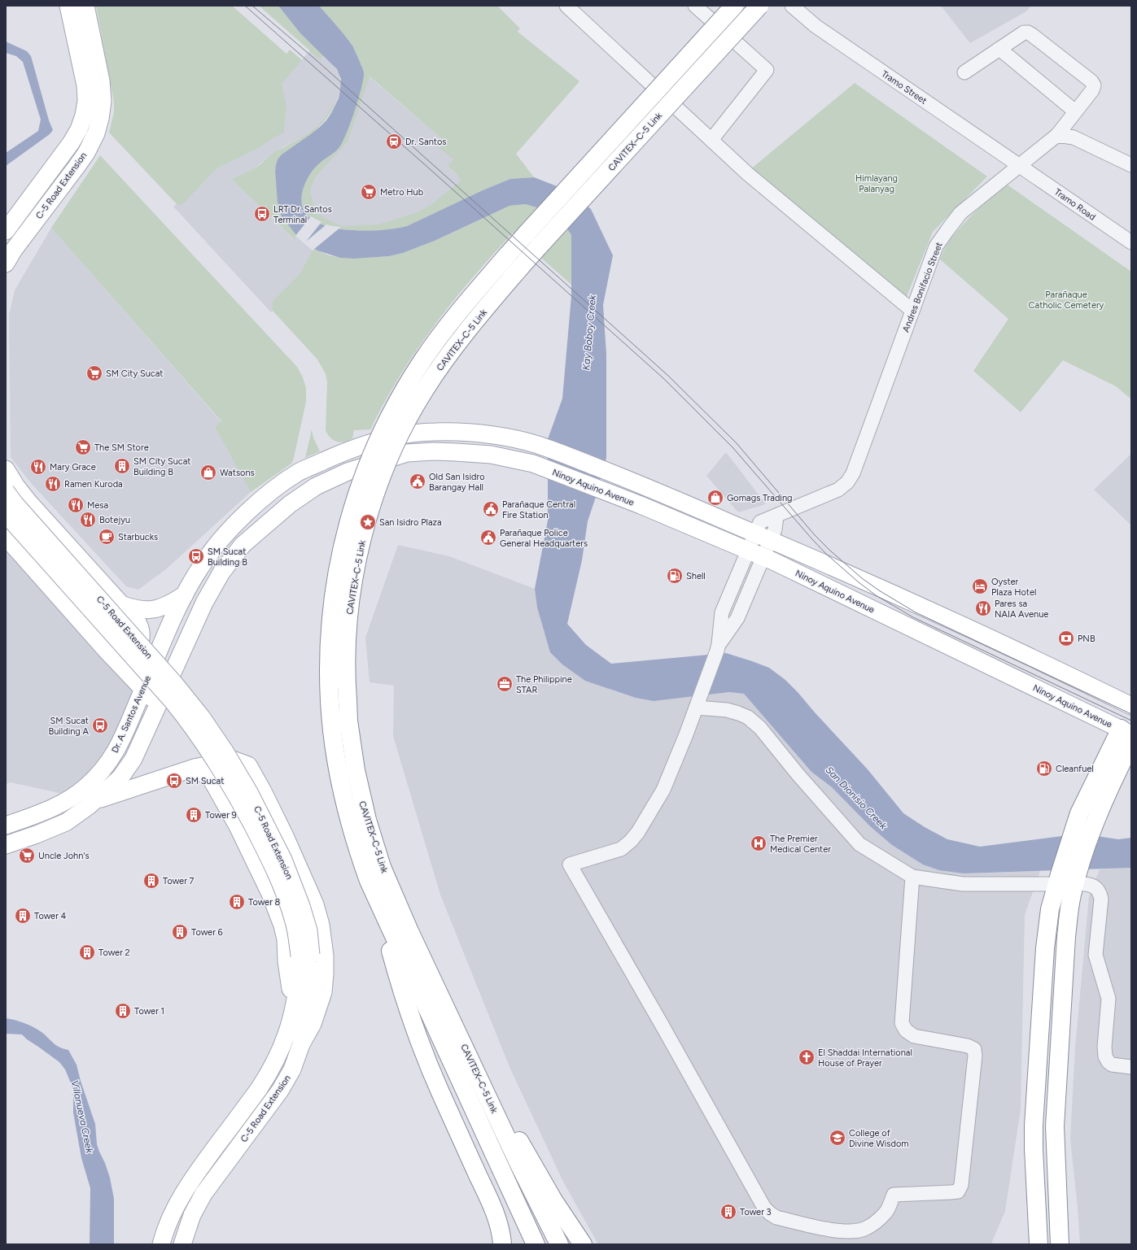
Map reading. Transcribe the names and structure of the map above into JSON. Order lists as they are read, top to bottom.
{
  "streets": {
    "highway": ["CAVITEX–C-5 Link"],
    "main road": ["C-5 Road Extension", "Ninoy Aquino Avenue", "Dr. A. Santos Avenue"],
    "street": ["Tramo Street", "Tramo Road", "Andres Bonifacio Street"]
  },
  "crossings": [
    ["Tramo Street", "Tramo Road"],
    ["Tramo Street", "Andres Bonifacio Street"],
    ["Tramo Road", "Andres Bonifacio Street"],
    ["Andres Bonifacio Street", "Ninoy Aquino Avenue"],
    ["Andres Bonifacio Street", "Dr. A. Santos Avenue"]
  ],
  "water": ["Kay Boboy Creek", "San Dionisio Creek", "Villanueva Creek"],
  "parks": ["Himlayang Palanyag", "Parañaque Catholic Cemetery"],
  "places": {
    "station": ["Dr. Santos"],
    "supermarket": [
      "Metro Hub",
      "SM City Sucat",
      "The SM Store",
      "Uncle John's"
    ],
    "bus stop": [
      "LRT Dr. Santos Terminal",
      "SM Sucat Building B",
      "SM Sucat Building A",
      "SM Sucat"
    ],
    "building": [
      "SM City Sucat Building B",
      "Tower 9",
      "Tower 7",
      "Tower 8",
      "Tower 4",
      "Tower 6",
      "Tower 2",
      "Tower 1",
      "Tower 3"
    ],
    "restaurant": [
      "Mary Grace",
      "Ramen Kuroda",
      "Mesa",
      "Botejyu",
      "Pares sa NAIA Avenue"
    ],
    "shop": ["Watsons", "Gomags Trading"],
    "public building": ["Old San Isidro Barangay Hall", "Parañaque Central Fire Station", "Parañaque Police General Headquarters"],
    "place": ["San Isidro Plaza"],
    "cafe": ["Starbucks"],
    "fuel station": ["Shell", "Cleanfuel"],
    "hotel": ["Oyster Plaza Hotel"],
    "bank": ["PNB"],
    "office": ["The Philippine STAR"],
    "hospital": ["The Premier Medical Center"],
    "church": ["El Shaddai International House of Prayer"],
    "school or university": ["College of Divine Wisdom"]
  }
}
